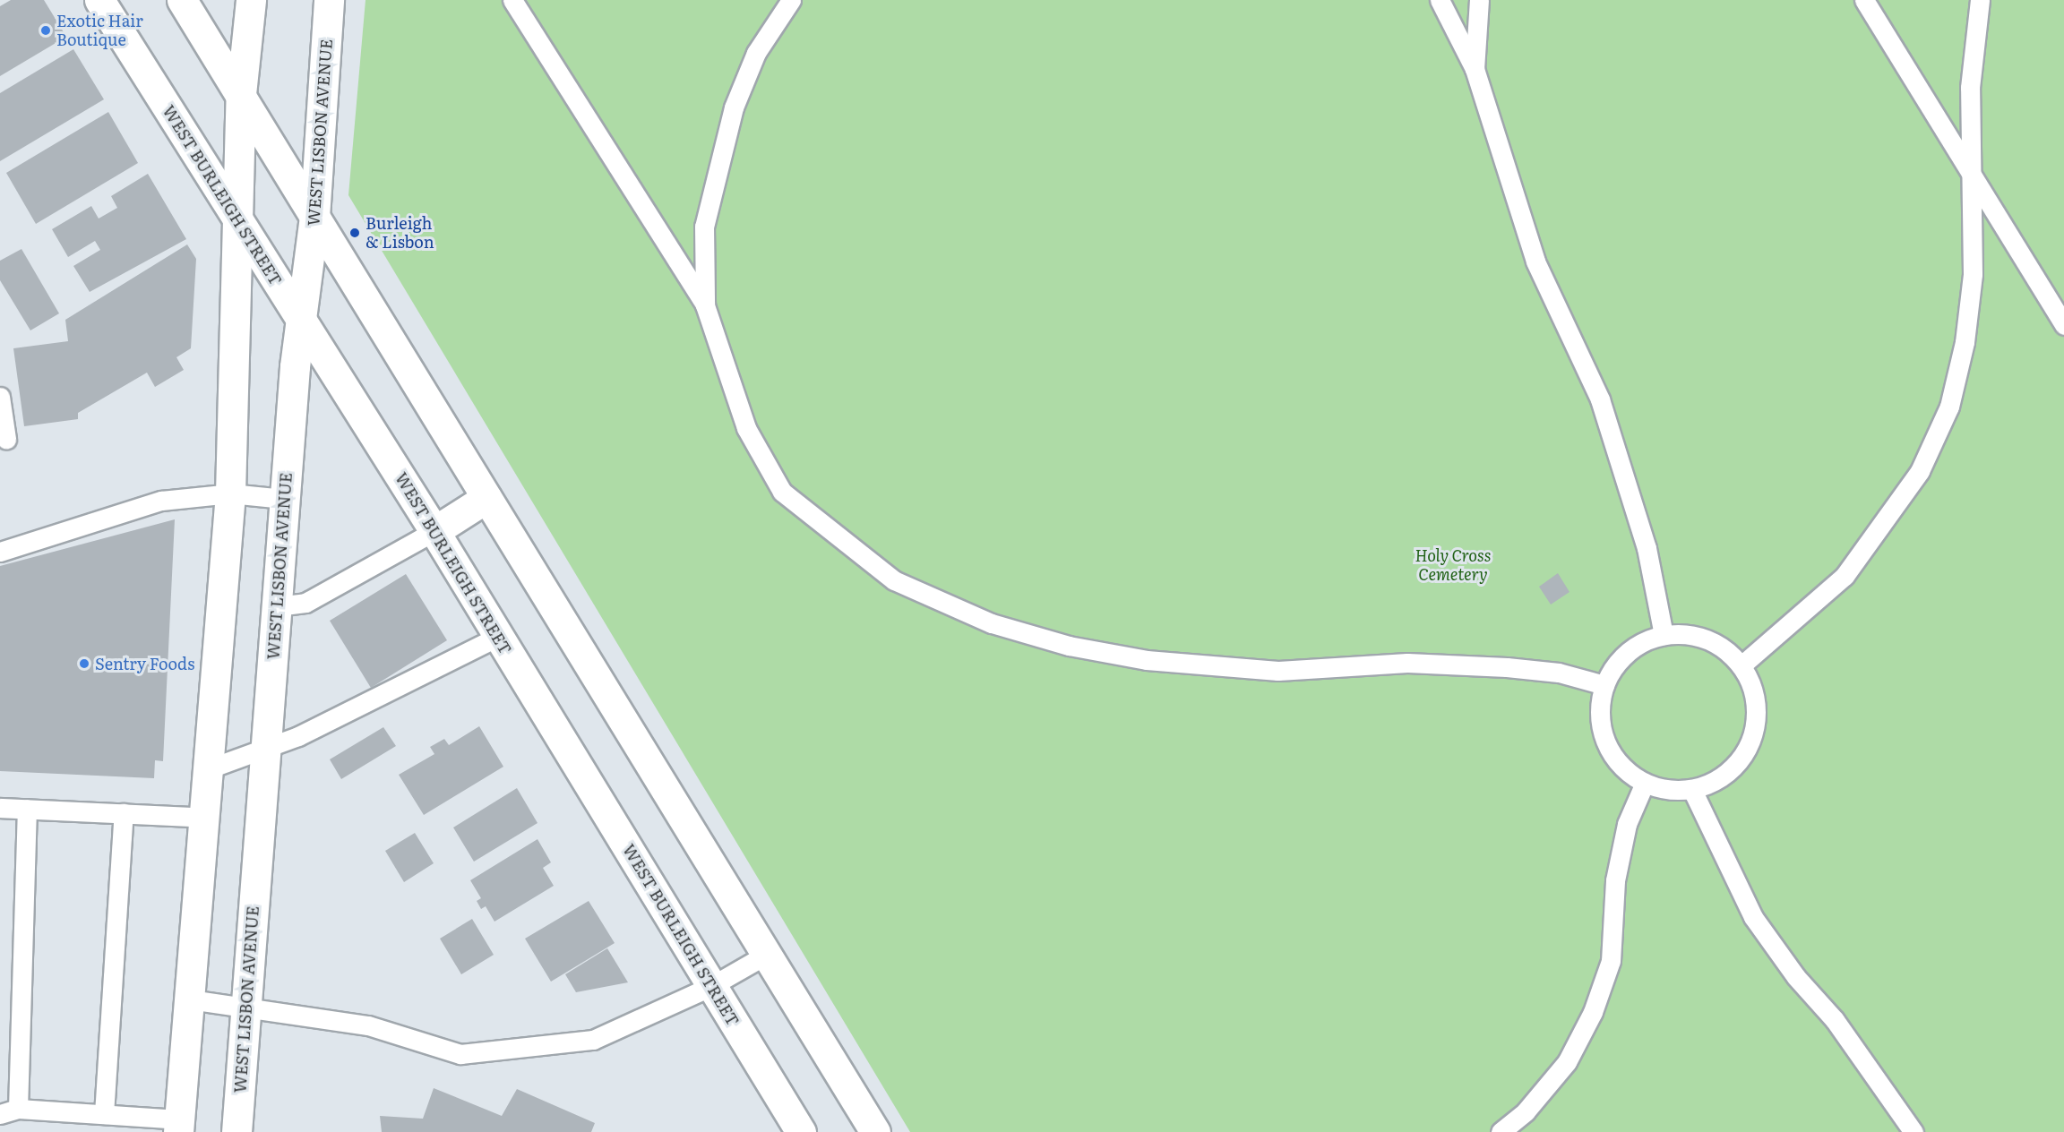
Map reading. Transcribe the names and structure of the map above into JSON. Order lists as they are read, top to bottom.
{
  "streets": {
    "main road": ["WEST LISBON AVENUE", "WEST BURLEIGH STREET"]
  },
  "crossings": [
    ["WEST LISBON AVENUE", "WEST BURLEIGH STREET"]
  ],
  "parks": ["Holy Cross Cemetery"],
  "places": ["Exotic Hair Boutique", "Burleigh & Lisbon", "Sentry Foods"]
}
